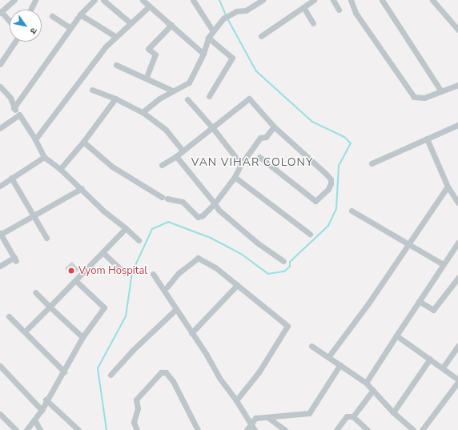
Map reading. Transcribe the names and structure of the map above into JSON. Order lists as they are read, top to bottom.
{
  "districts": ["VAN VIHAR COLONY"],
  "places": ["Vyom Hospital"],
  "north": "bottom right"
}
